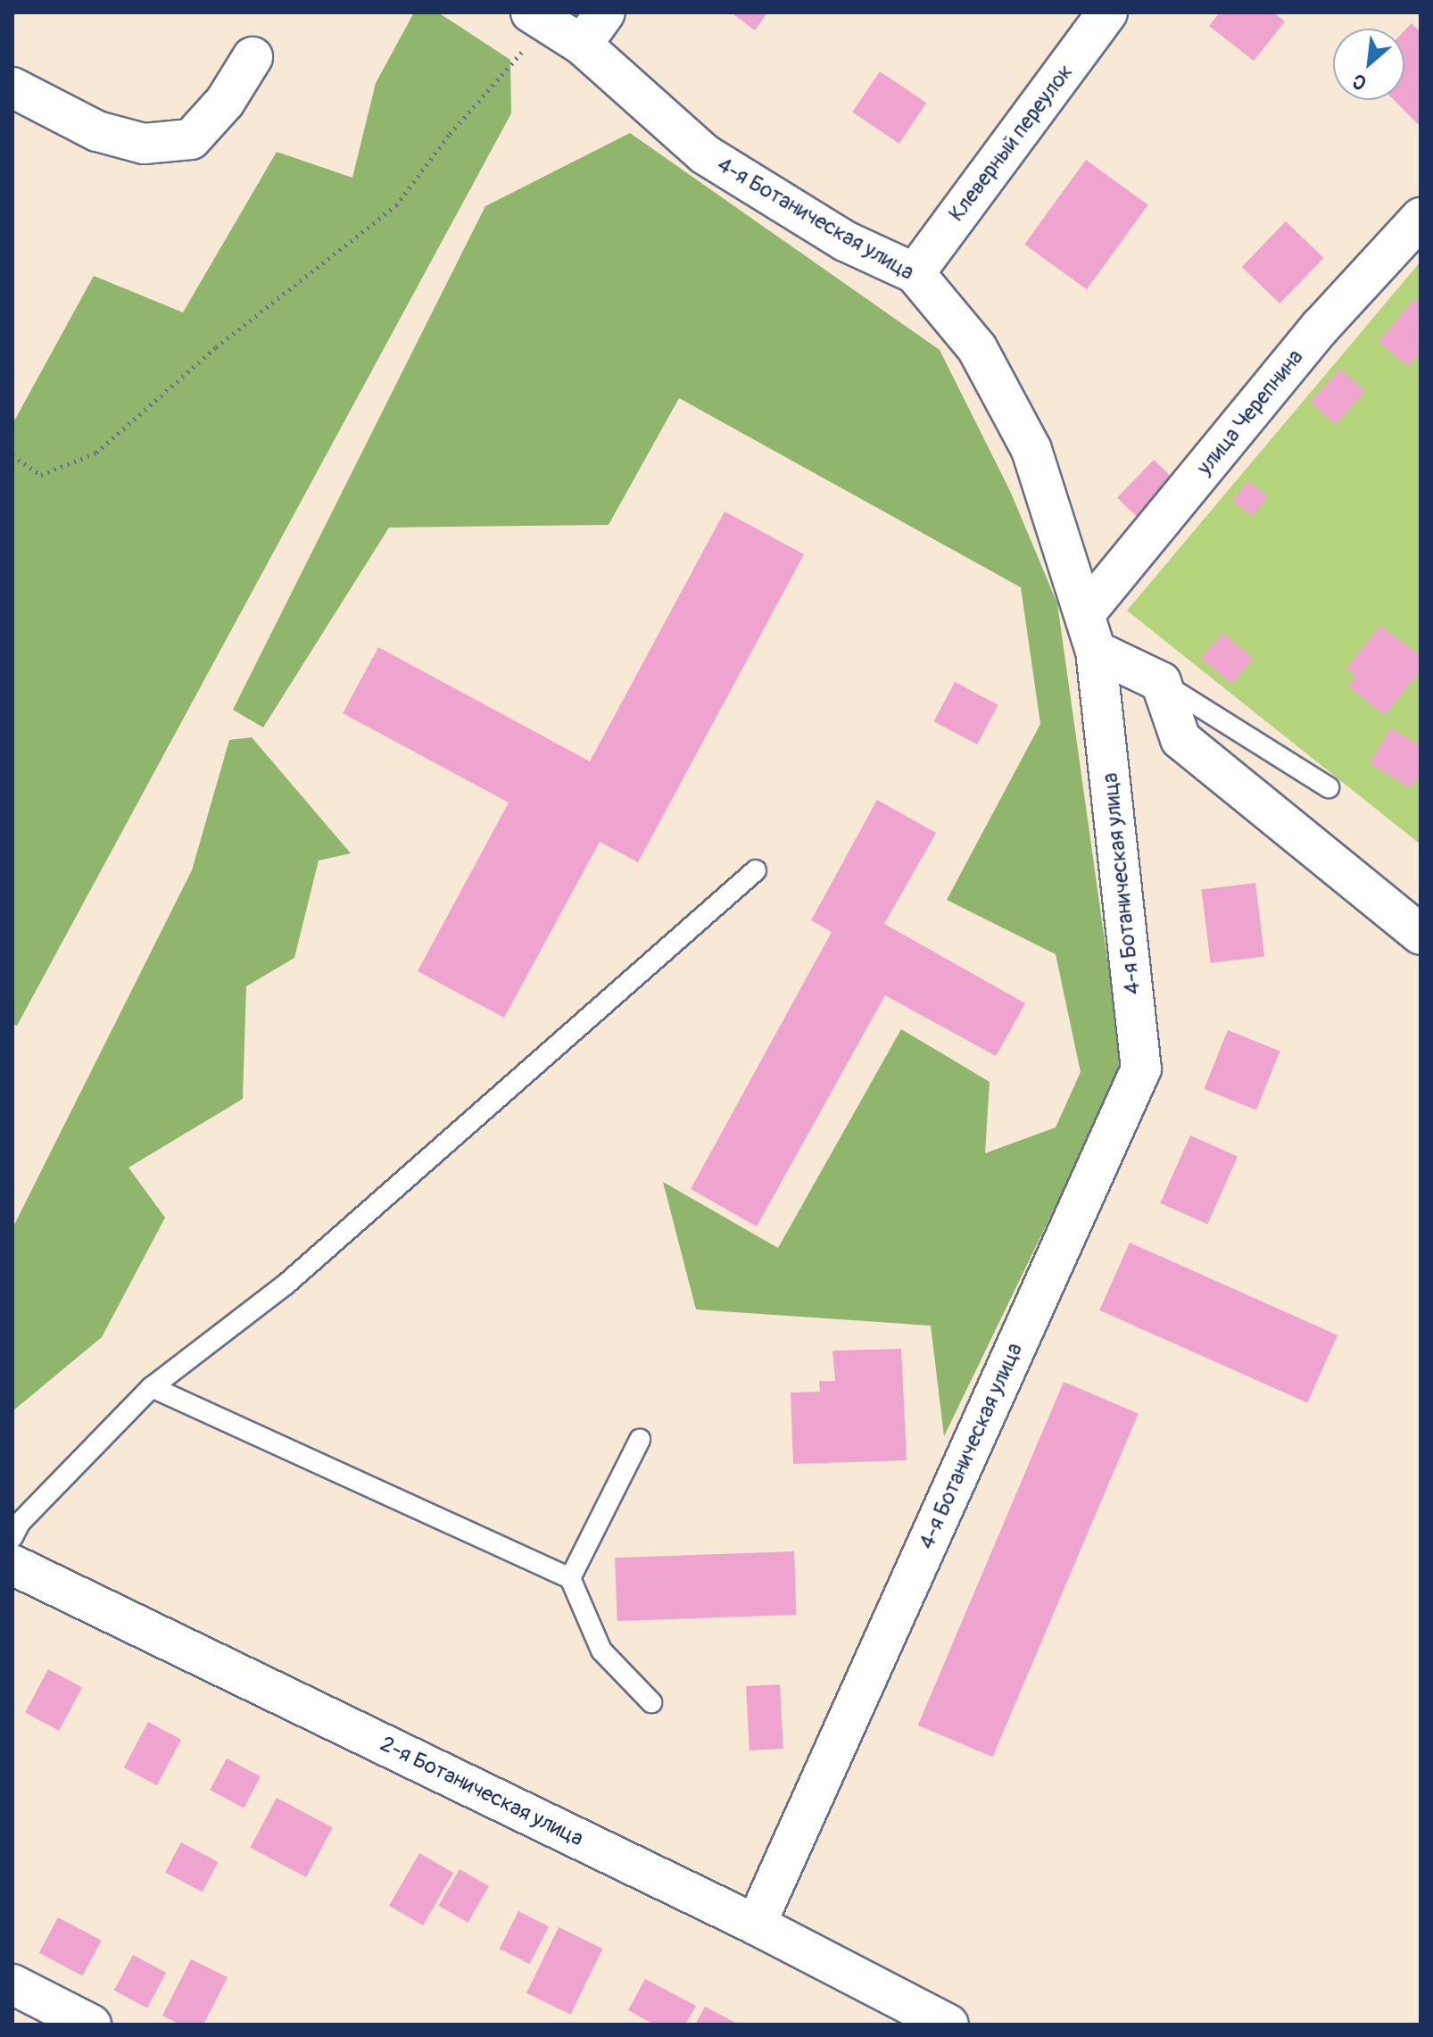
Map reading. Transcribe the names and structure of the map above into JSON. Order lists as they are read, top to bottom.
{
  "streets": {
    "street": [
      "Клеверный переулок",
      "4-я Ботаническая улица",
      "улица Черепнина",
      "2-я Ботаническая улица"
    ]
  },
  "crossings": [
    ["Клеверный переулок", "4-я Ботаническая улица"],
    ["4-я Ботаническая улица", "улица Черепнина"],
    ["4-я Ботаническая улица", "2-я Ботаническая улица"]
  ],
  "north": "bottom left"
}
